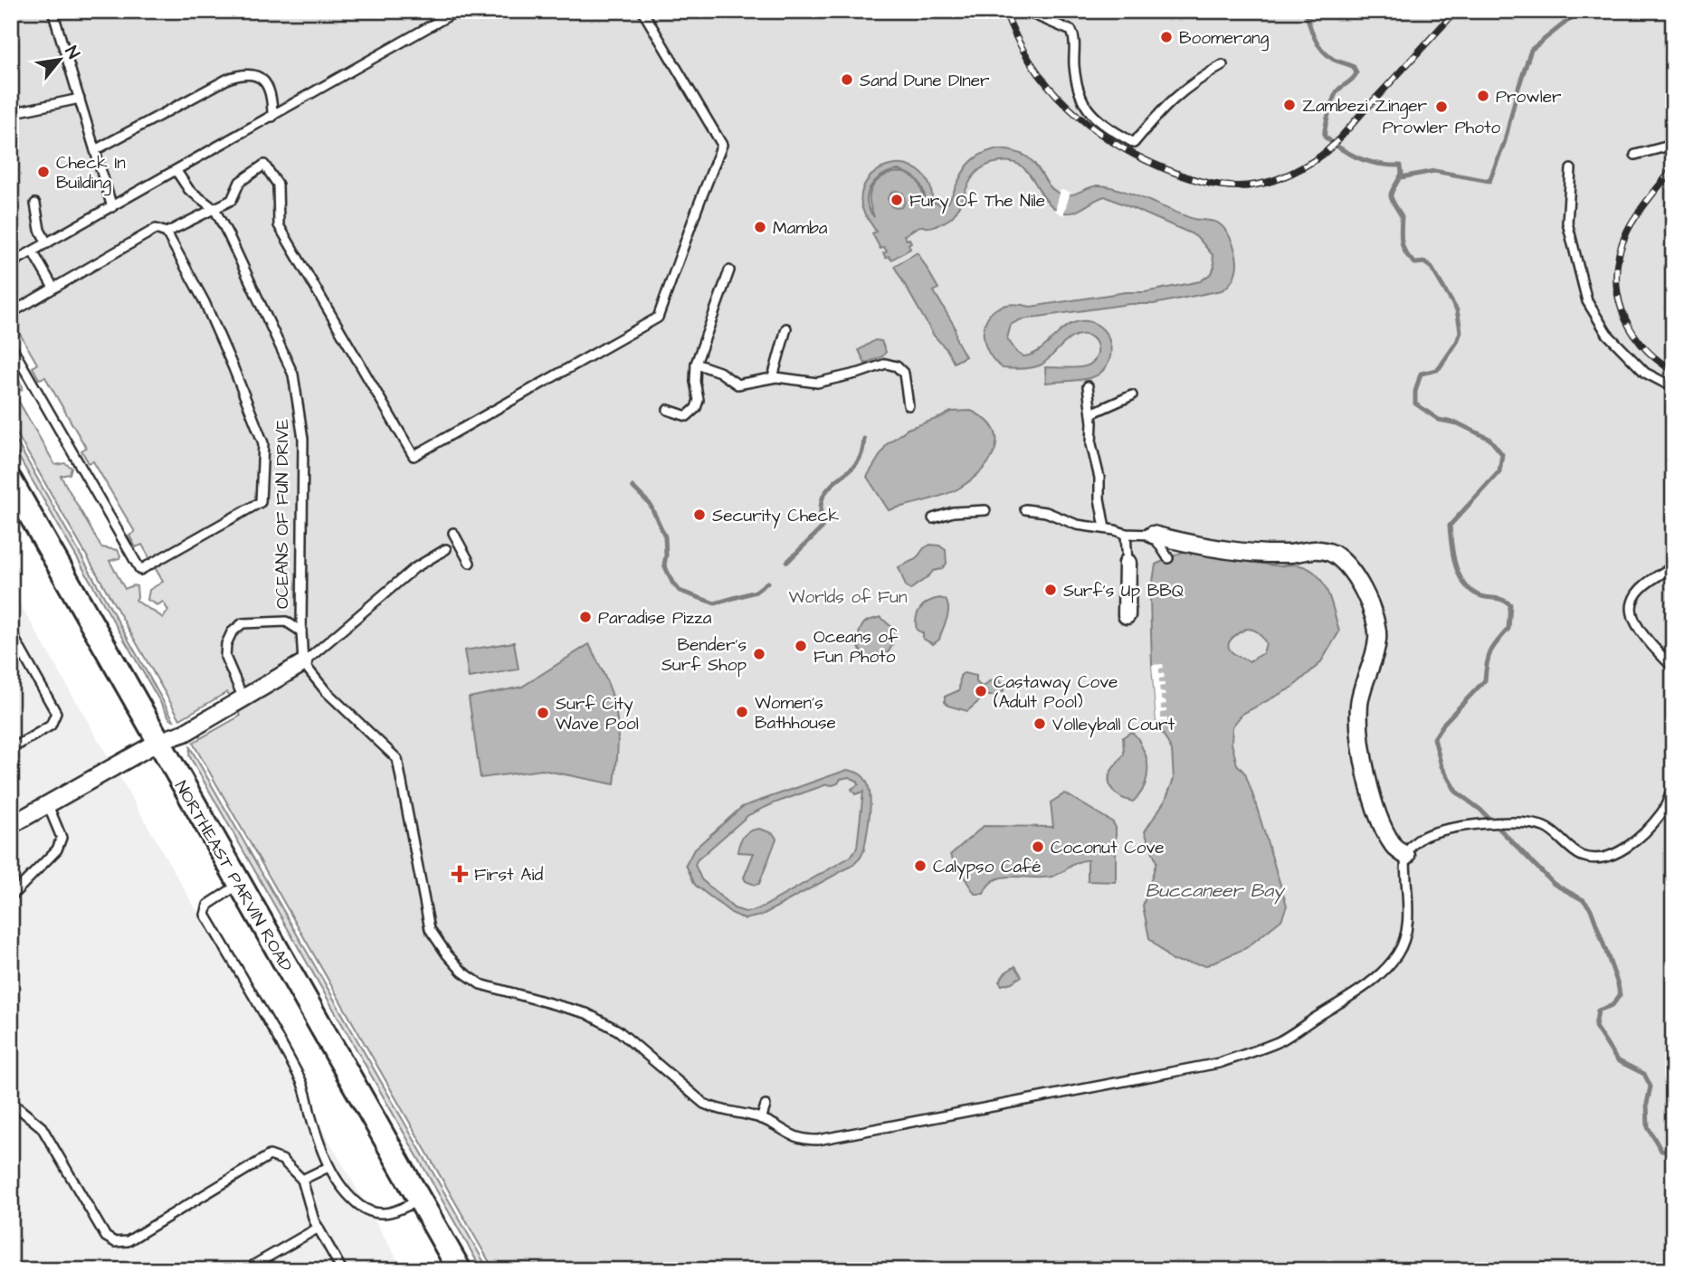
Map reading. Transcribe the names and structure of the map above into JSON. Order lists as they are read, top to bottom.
{
  "streets": {
    "street": ["NORTHEAST PARVIN ROAD"],
    "lane": ["OCEANS OF FUN DRIVE"]
  },
  "water": ["Buccaneer Bay"],
  "parks": ["Worlds of Fun"],
  "places": {
    "other": [
      "Boomerang",
      "Sand Dune DIner",
      "Prowler",
      "Zambezi Zinger",
      "Prowler Photo",
      "Check In Building",
      "Fury Of The Nile",
      "Mamba",
      "Security Check",
      "Surf’s Up BBQ",
      "Paradise Pizza",
      "Oceans of Fun Photo",
      "Bender's Surf Shop",
      "Castaway Cove (Adult Pool)",
      "Women's Bathhouse",
      "Surf City Wave Pool",
      "Volleyball Court",
      "Coconut Cove",
      "Calypso Café"
    ],
    "health": ["First Aid"]
  },
  "north": "top right"
}
